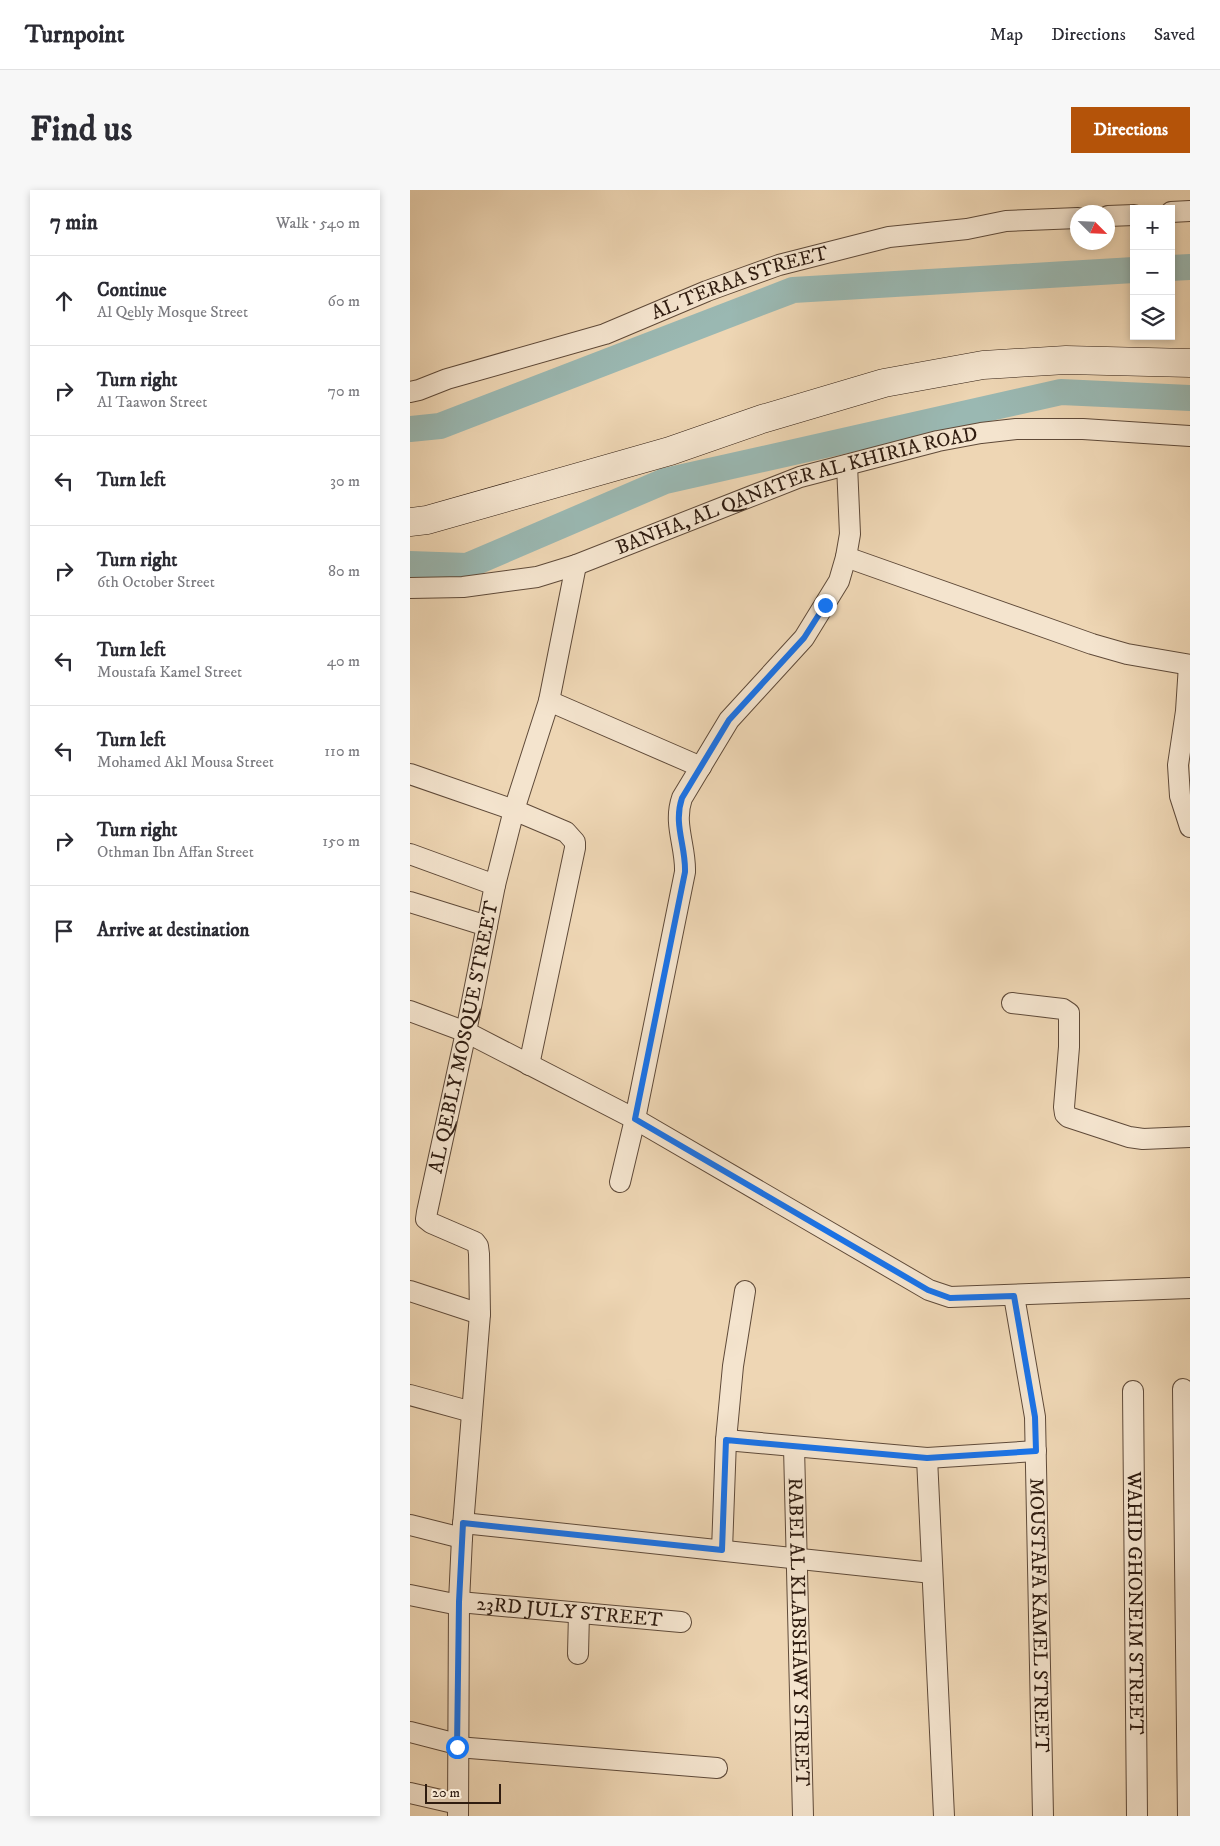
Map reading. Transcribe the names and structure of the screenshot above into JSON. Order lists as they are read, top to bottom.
{
  "streets": {
    "street": [
      "AL TERAA STREET",
      "BANHA, AL QANATER AL KHIRIA ROAD",
      "AL QEBLY MOSQUE STREET",
      "WAHID GHONEIM STREET",
      "23RD JULY STREET",
      "MOUSTAFA KAMEL STREET",
      "RABEI AL KLABSHAWY STREET"
    ]
  },
  "crossings": [
    ["BANHA, AL QANATER AL KHIRIA ROAD", "AL QEBLY MOSQUE STREET"],
    ["AL QEBLY MOSQUE STREET", "23RD JULY STREET"]
  ],
  "scale_bar": "20 m",
  "north": "bottom right",
  "page": {
    "header": "Turnpoint",
    "nav": ["Map", "Directions", "Saved"],
    "buttons": "Directions",
    "title": "Find us",
    "heading": ["7 min", "Walk · 540 m"],
    "map_buttons": ["+", "−"],
    "list": [
      ["Continue", "Al Qebly Mosque Street", "60 m"],
      ["Turn right", "Al Taawon Street", "70 m"],
      ["Turn left", "30 m"],
      ["Turn right", "6th October Street", "80 m"],
      ["Turn left", "Moustafa Kamel Street", "40 m"],
      ["Turn left", "Mohamed Akl Mousa Street", "110 m"],
      ["Turn right", "Othman Ibn Affan Street", "150 m"],
      "Arrive at destination"
    ],
    "scale": "20 m"
  }
}
